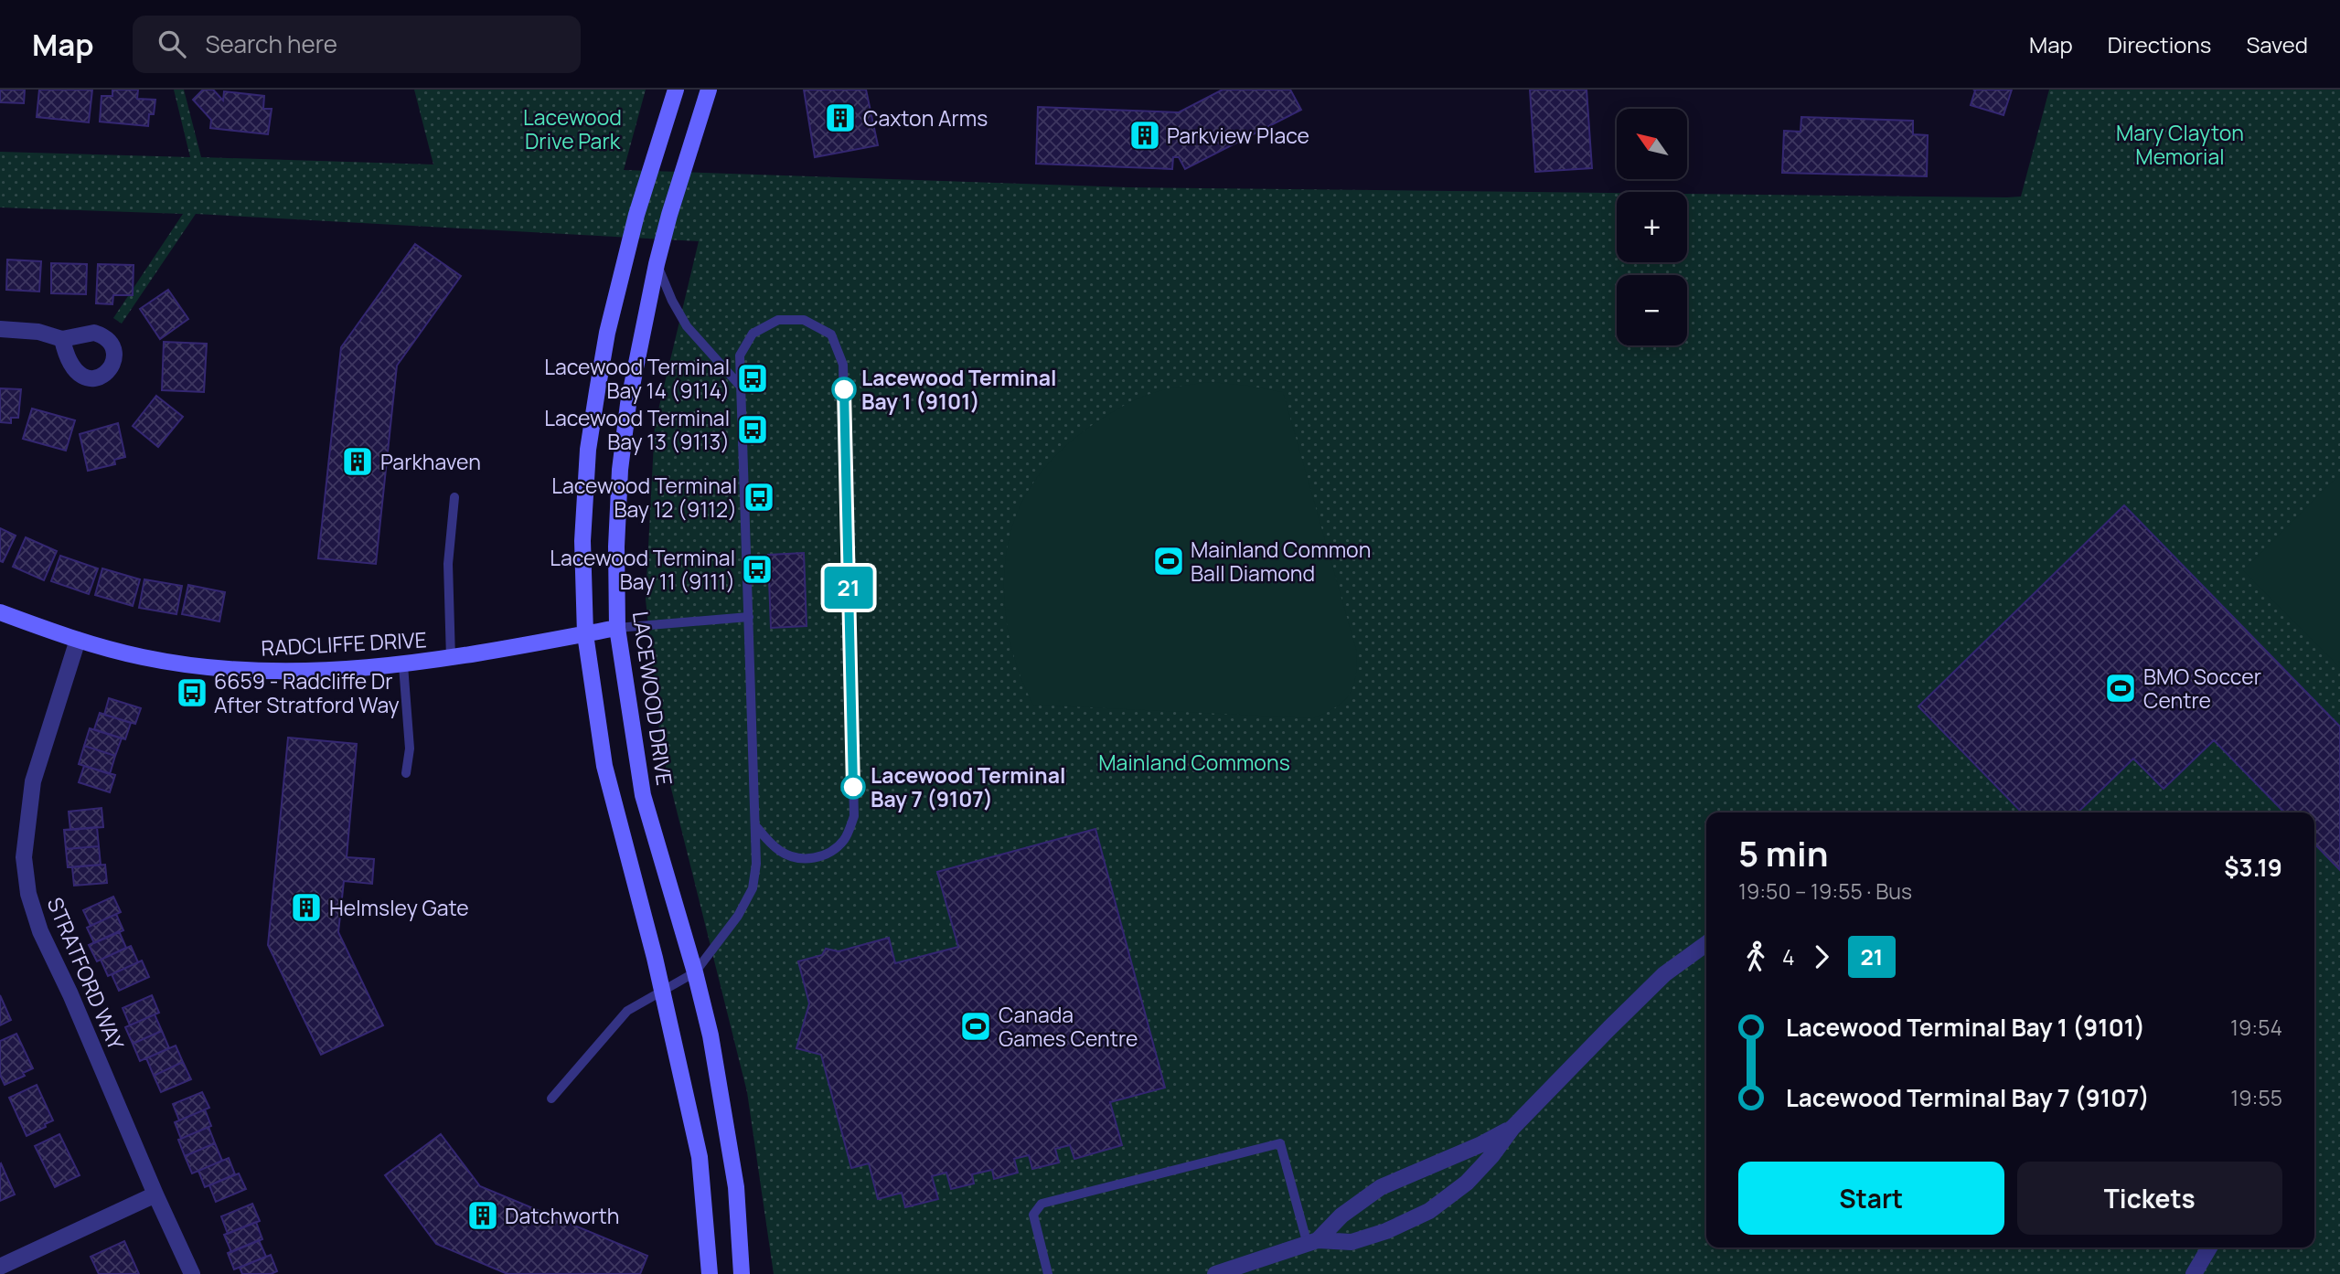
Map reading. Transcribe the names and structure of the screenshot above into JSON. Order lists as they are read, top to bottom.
{
  "streets": {
    "main road": ["RADCLIFFE DRIVE", "LACEWOOD DRIVE"],
    "street": ["STRATFORD WAY"]
  },
  "crossings": [
    ["RADCLIFFE DRIVE", "LACEWOOD DRIVE"],
    ["RADCLIFFE DRIVE", "STRATFORD WAY"]
  ],
  "parks": ["Lacewood Drive Park", "Mary Clayton Memorial", "Mainland Commons"],
  "places": {
    "building": [
      "Caxton Arms",
      "Parkview Place",
      "Parkhaven",
      "Helmsley Gate",
      "Datchworth"
    ],
    "bus stop": [
      "Lacewood Terminal Bay 14 (9114)",
      "Lacewood Terminal Bay 13 (9113)",
      "Lacewood Terminal Bay 12 (9112)",
      "Lacewood Terminal Bay 11 (9111)",
      "6659 - Radcliffe Dr After Stratford Way"
    ],
    "other": ["Lacewood Terminal Bay 1 (9101)", "Lacewood Terminal Bay 7 (9107)"],
    "sports": ["Mainland Common Ball Diamond", "BMO Soccer Centre", "Canada Games Centre"]
  },
  "lines": ["bus line 21"],
  "north": "top left",
  "page": {
    "header": "Map",
    "search": "Search here",
    "nav": ["Map", "Directions", "Saved"],
    "on_map": "21",
    "map_buttons": ["+", "−"],
    "heading": ["5 min", "19:50 – 19:55 · Bus", "$3.19"],
    "legs": ["4", "21"],
    "list": [
      {
        "name": "Lacewood Terminal Bay 1 (9101)",
        "value": "19:54"
      },
      {
        "name": "Lacewood Terminal Bay 7 (9107)",
        "value": "19:55"
      }
    ],
    "buttons": ["Start", "Tickets"]
  }
}
